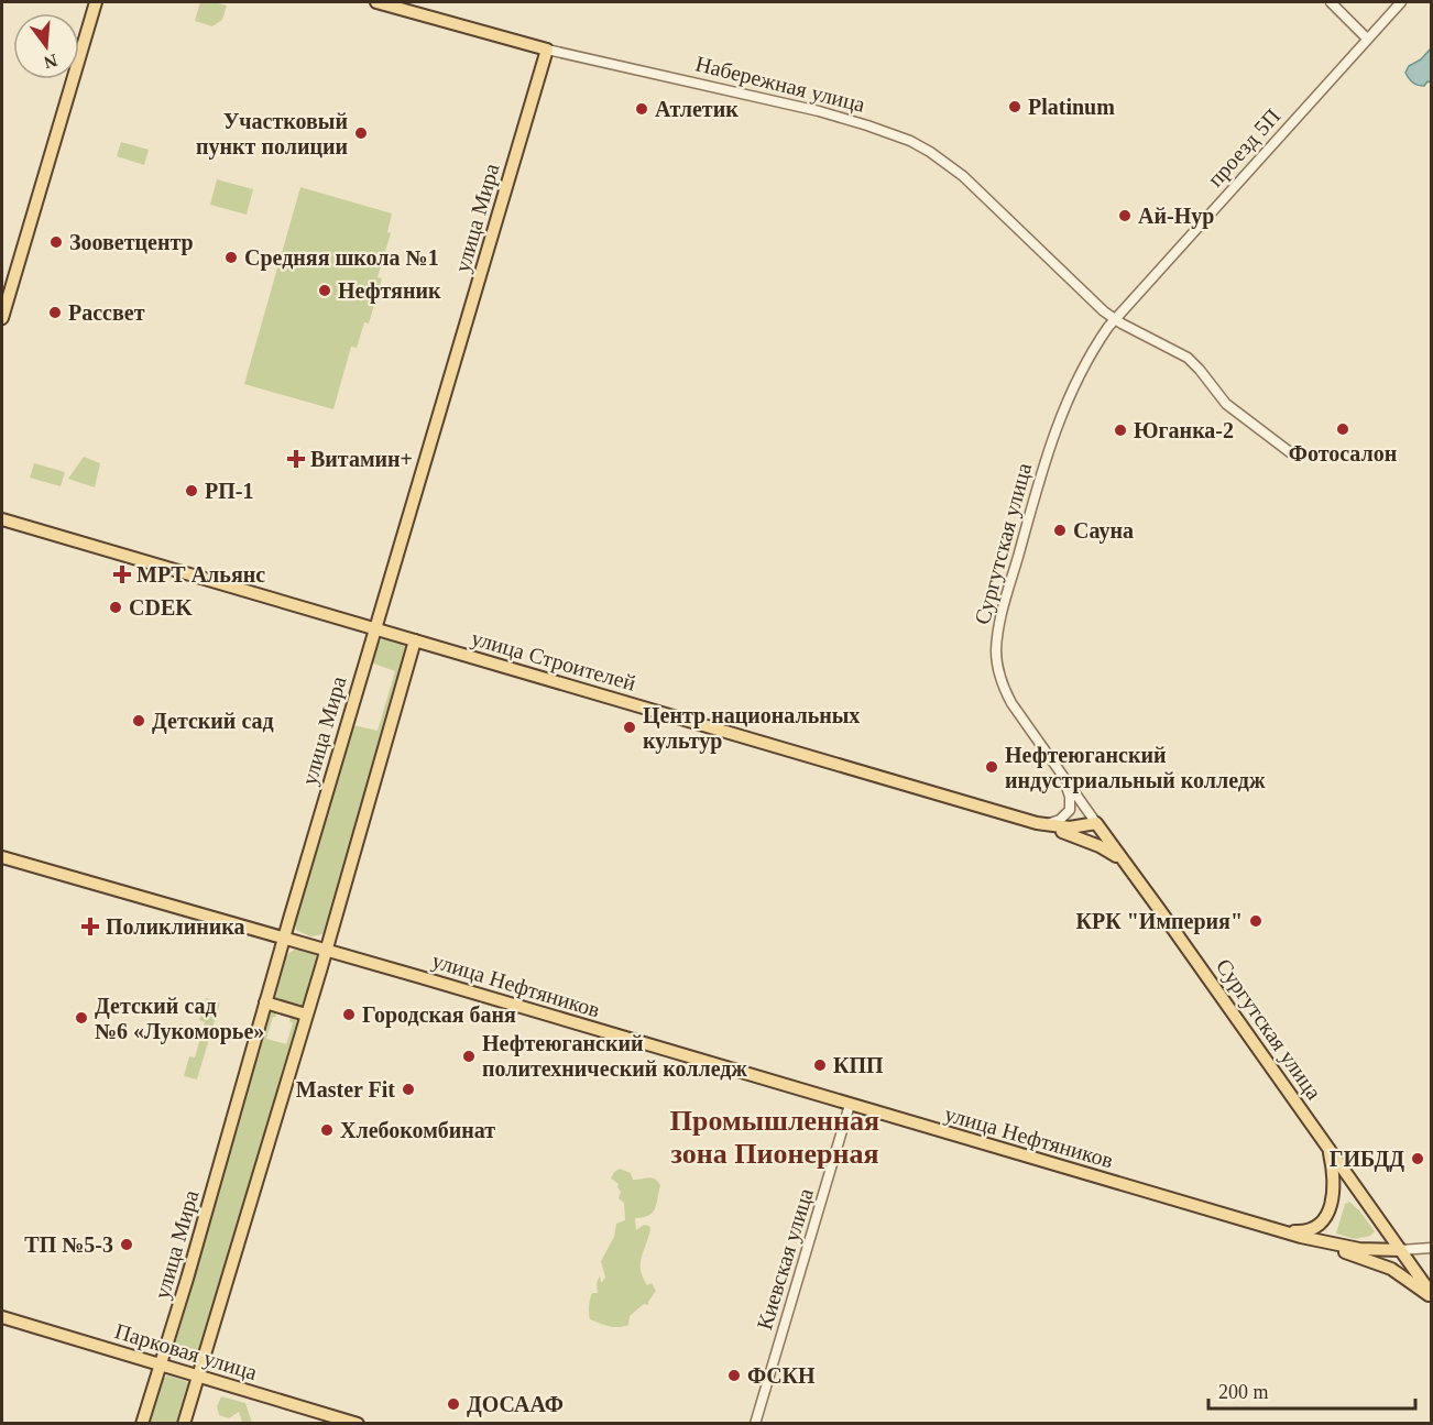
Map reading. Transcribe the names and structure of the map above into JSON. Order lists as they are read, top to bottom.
{
  "streets": {
    "main road": [
      "Набережная улица",
      "улица Мира",
      "Сургутская улица",
      "улица Строителей",
      "улица Нефтяников",
      "Парковая улица"
    ],
    "street": ["проезд 5П", "Киевская улица"]
  },
  "crossings": [
    ["Набережная улица", "проезд 5П"],
    ["Набережная улица", "улица Мира"],
    ["Набережная улица", "Сургутская улица"],
    ["проезд 5П", "Сургутская улица"],
    ["улица Мира", "улица Строителей"],
    ["улица Мира", "улица Нефтяников"],
    ["улица Мира", "Парковая улица"],
    ["Сургутская улица", "улица Строителей"],
    ["Сургутская улица", "улица Нефтяников"],
    ["улица Нефтяников", "Киевская улица"]
  ],
  "districts": ["Промышленная зона Пионерная"],
  "places": {
    "other": [
      "Platinum",
      "Атлетик",
      "Участковый пункт полиции",
      "Ай-Нур",
      "Зооветцентр",
      "Средняя школа №1",
      "Нефтяник",
      "Рассвет",
      "Фотосалон",
      "Юганка-2",
      "РП-1",
      "Сауна",
      "CDEK",
      "Детский сад",
      "Центр национальных культур",
      "Нефтеюганский индустриальный колледж",
      "КРК \"Империя\"",
      "Городская баня",
      "Детский сад №6 «Лукоморье»",
      "Нефтеюганский политехнический колледж",
      "КПП",
      "Master Fit",
      "Хлебокомбинат",
      "ГИБДД",
      "ТП №5-3",
      "ФСКН",
      "ДОСААФ"
    ],
    "health": ["Витамин+", "МРТ Альянс", "Поликлиника"]
  },
  "scale_bar": "200 m",
  "north": "bottom"
}
